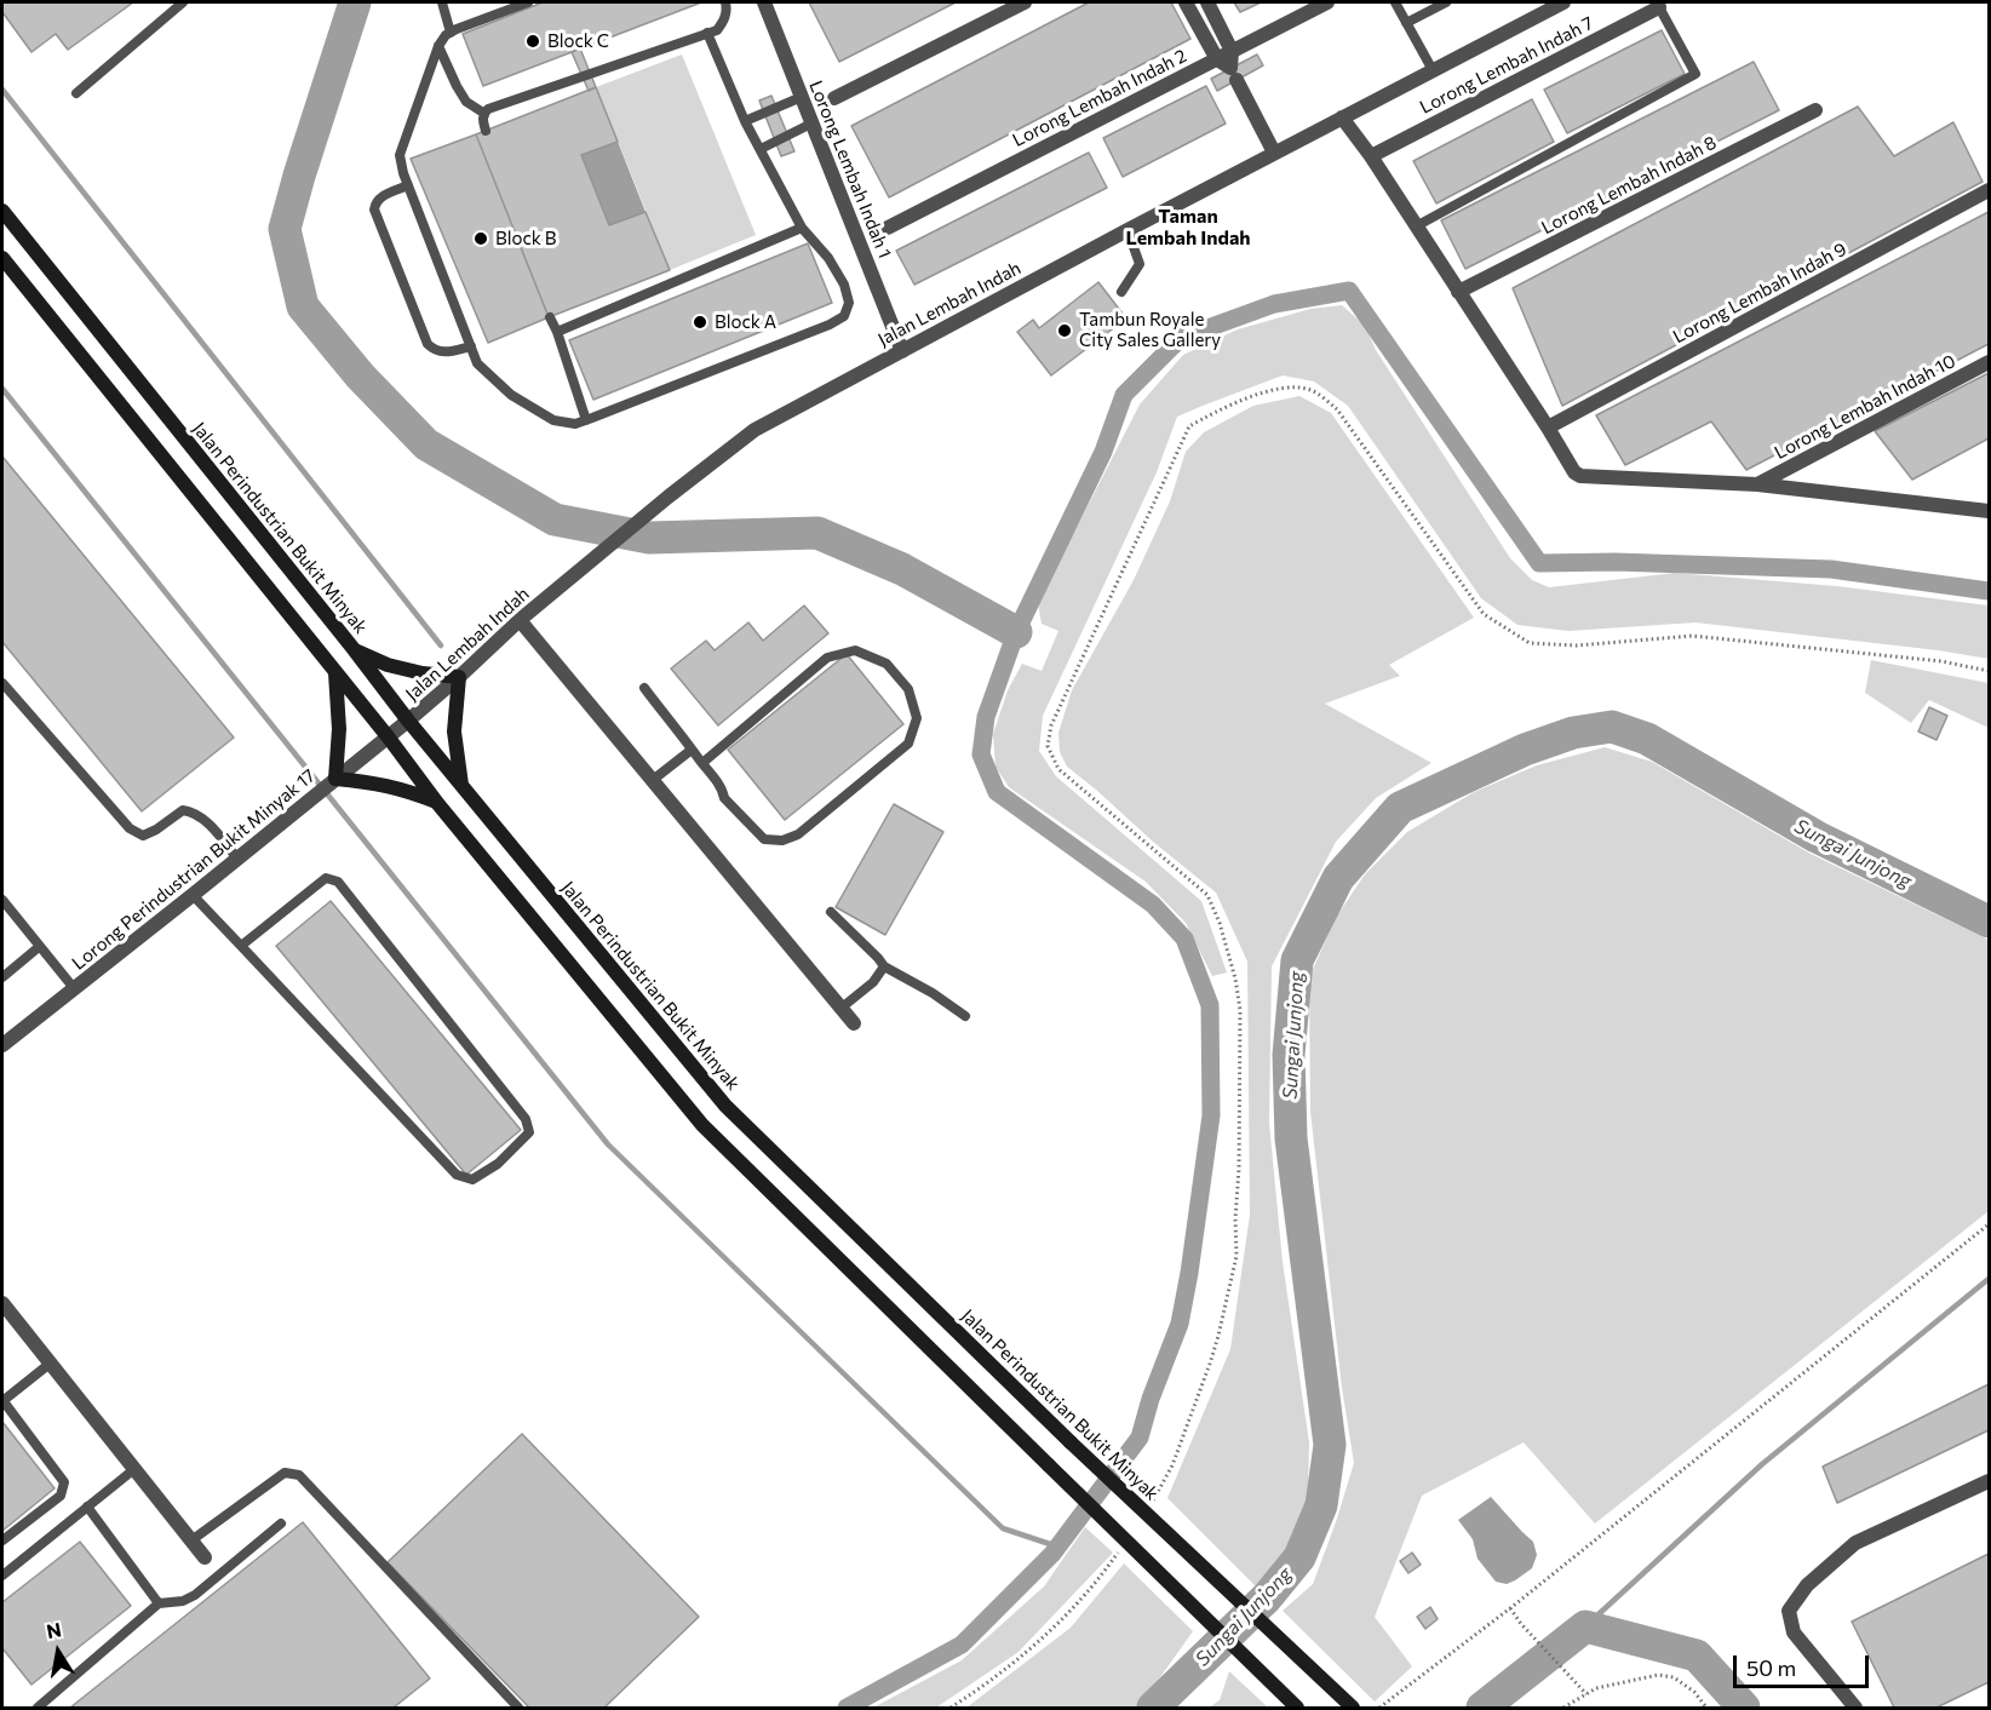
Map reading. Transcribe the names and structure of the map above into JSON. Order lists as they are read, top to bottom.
{
  "streets": {
    "main road": ["Jalan Perindustrian Bukit Minyak"],
    "street": [
      "Lorong Lembah Indah 7",
      "Lorong Lembah Indah 2",
      "Lorong Lembah Indah 1",
      "Lorong Lembah Indah 8",
      "Lorong Lembah Indah 9",
      "Jalan Lembah Indah",
      "Lorong Lembah Indah 10",
      "Lorong Perindustrian Bukit Minyak 17"
    ]
  },
  "crossings": [
    ["Lorong Lembah Indah 1", "Jalan Lembah Indah"],
    ["Jalan Lembah Indah", "Jalan Perindustrian Bukit Minyak"],
    ["Jalan Lembah Indah", "Lorong Perindustrian Bukit Minyak 17"],
    ["Jalan Perindustrian Bukit Minyak", "Lorong Perindustrian Bukit Minyak 17"]
  ],
  "districts": ["Taman Lembah Indah"],
  "water": ["Sungai Junjong"],
  "places": [
    "Block C",
    "Block B",
    "Block A",
    "Tambun Royale City Sales Gallery"
  ],
  "scale_bar": "50 m",
  "north": "top"
}
